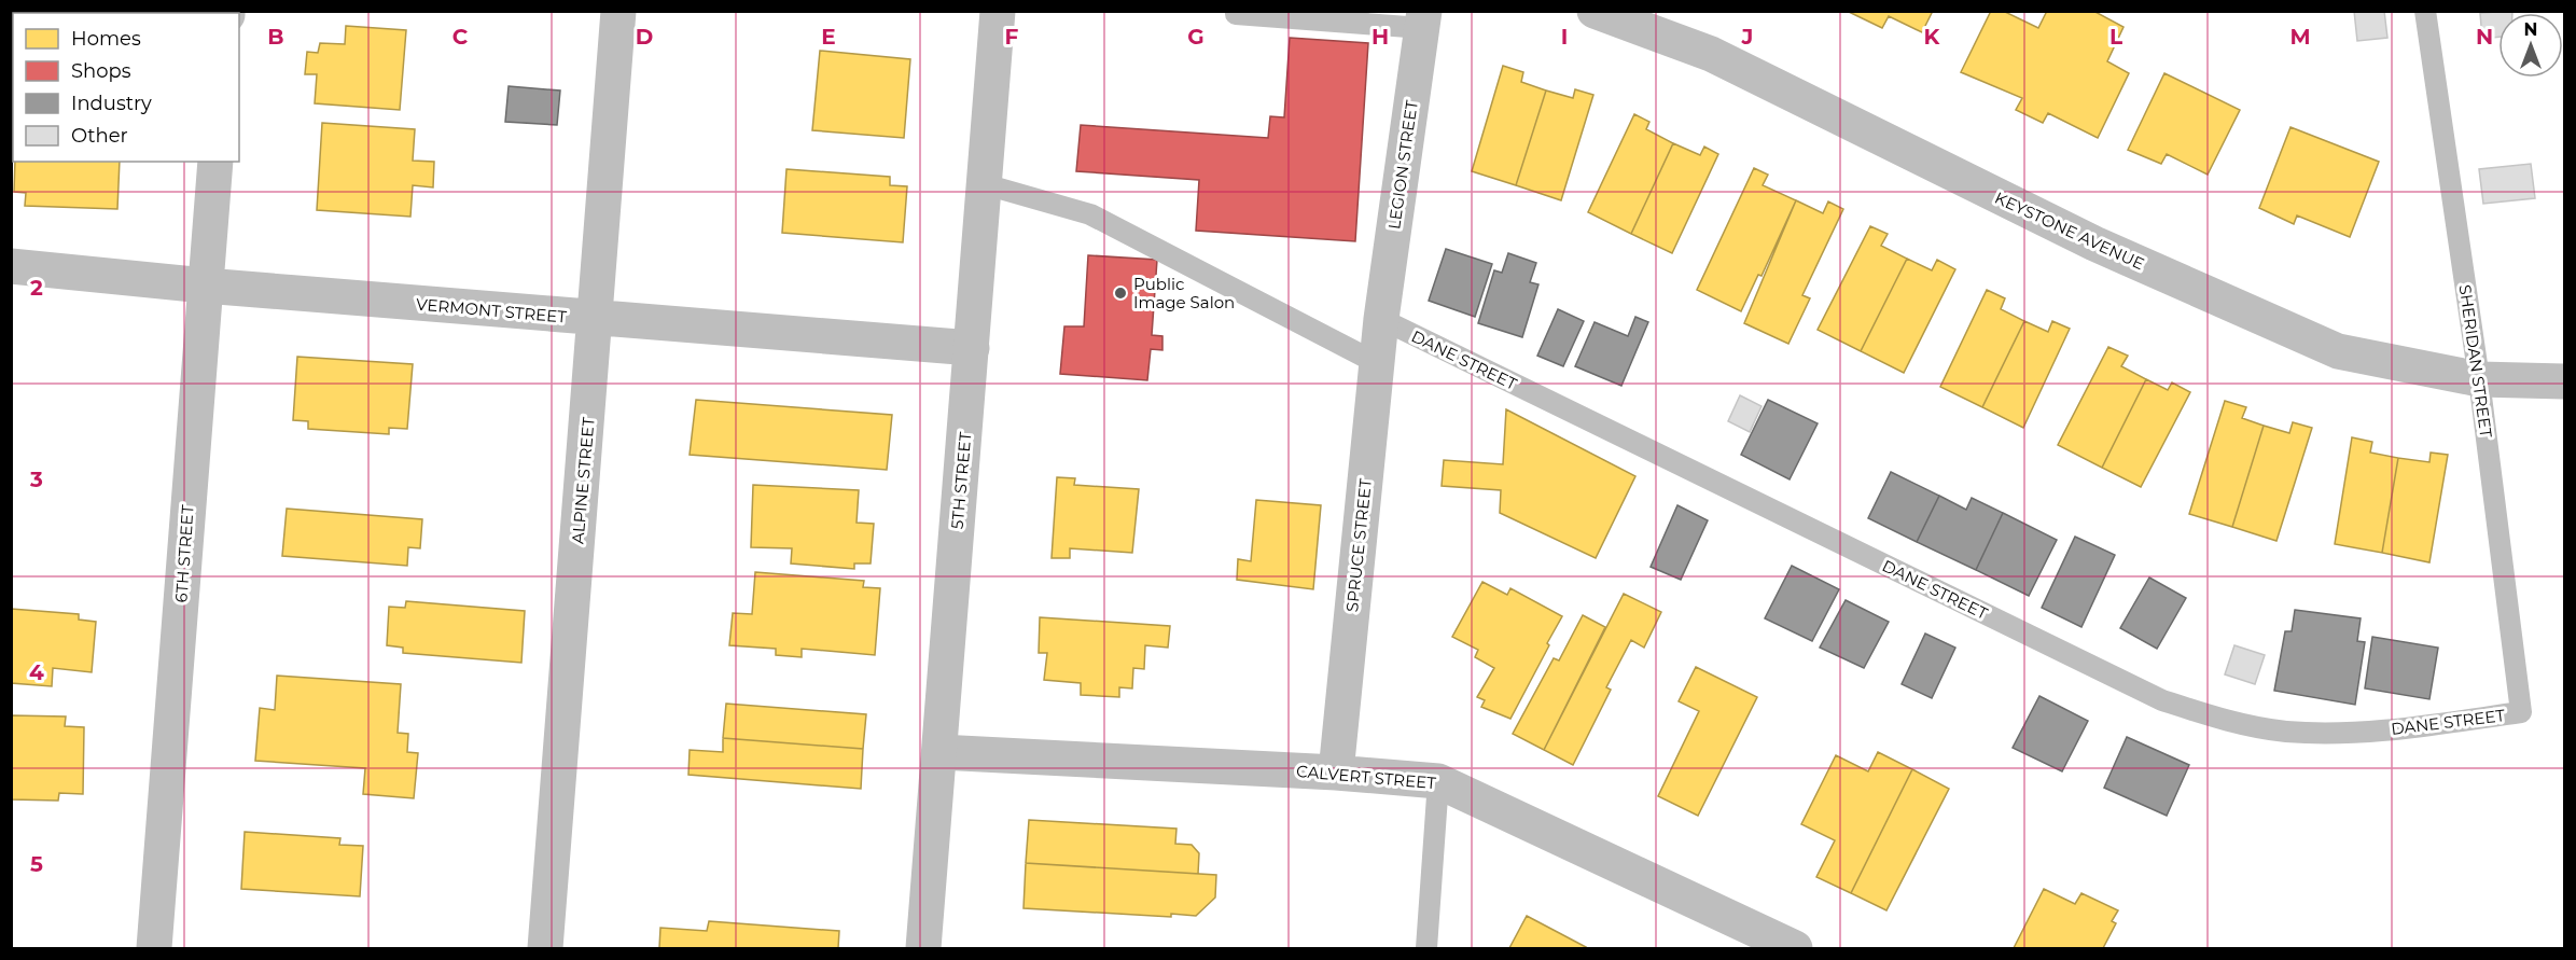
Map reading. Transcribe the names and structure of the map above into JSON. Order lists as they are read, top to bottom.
{
  "streets": {
    "street": [
      "LEGION STREET",
      "KEYSTONE AVENUE",
      "VERMONT STREET",
      "ALPINE STREET",
      "5TH STREET",
      "SPRUCE STREET",
      "6TH STREET",
      "CALVERT STREET"
    ],
    "lane": ["DANE STREET", "SHERIDAN STREET"]
  },
  "crossings": [
    ["LEGION STREET", "DANE STREET"],
    ["LEGION STREET", "SPRUCE STREET"],
    ["KEYSTONE AVENUE", "SHERIDAN STREET"],
    ["VERMONT STREET", "ALPINE STREET"],
    ["VERMONT STREET", "5TH STREET"],
    ["VERMONT STREET", "6TH STREET"],
    ["DANE STREET", "SHERIDAN STREET"],
    ["DANE STREET", "SPRUCE STREET"],
    ["5TH STREET", "CALVERT STREET"],
    ["SPRUCE STREET", "CALVERT STREET"]
  ],
  "places": ["Public Image Salon"],
  "legend": [
    "Homes",
    "Shops",
    "Industry",
    "Other"
  ],
  "north": "top",
  "grid": {
    "columns": [
      "B",
      "C",
      "D",
      "E",
      "F",
      "G",
      "H",
      "I",
      "J",
      "K",
      "L",
      "M",
      "N"
    ],
    "rows": [
      "2",
      "3",
      "4",
      "5"
    ]
  }
}
